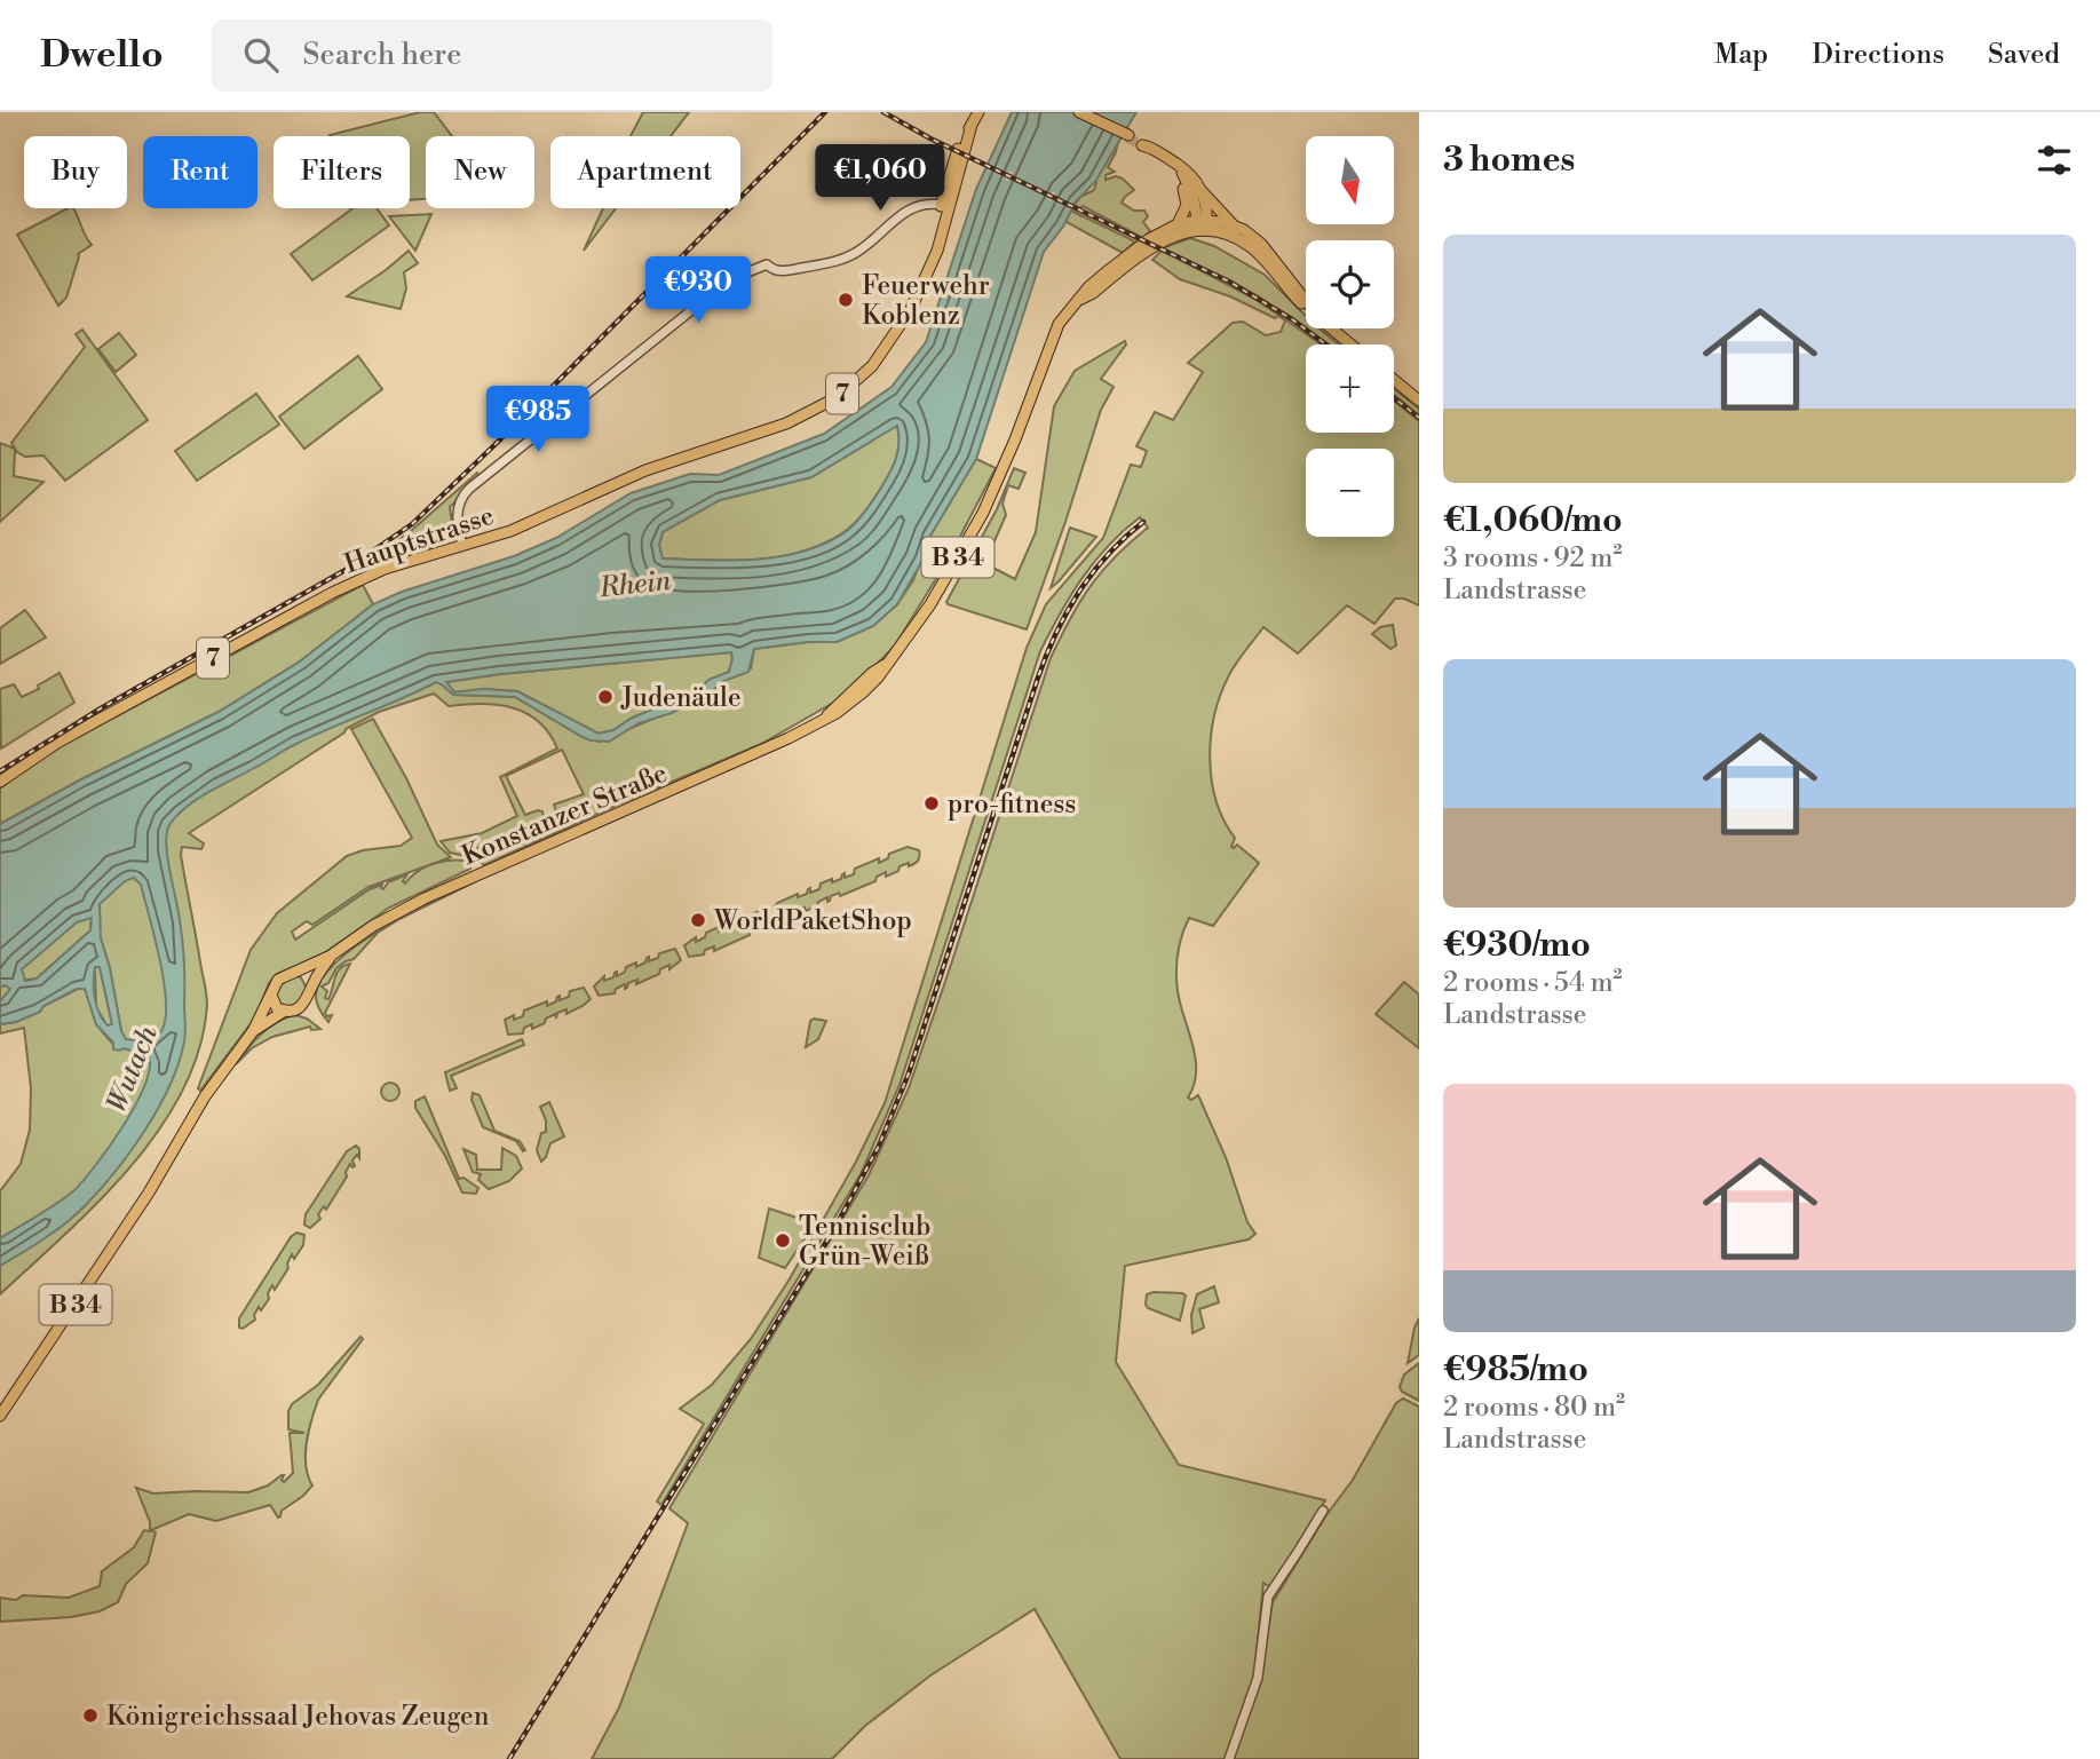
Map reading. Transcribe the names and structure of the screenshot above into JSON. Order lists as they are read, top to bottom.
{
  "streets": {
    "main road": [
      "7",
      "Hauptstrasse",
      "B 34",
      "Konstanzer Straße"
    ]
  },
  "crossings": [
    ["7", "Hauptstrasse"],
    ["B 34", "Konstanzer Straße"]
  ],
  "water": ["Rhein", "Wutach"],
  "places": [
    "Feuerwehr Koblenz",
    "Judenäule",
    "pro-fitness",
    "WorldPaketShop",
    "Tennisclub Grün-Weiß",
    "Königreichssaal Jehovas Zeugen"
  ],
  "north": "bottom",
  "page": {
    "header": "Dwello",
    "search": "Search here",
    "nav": ["Map", "Directions", "Saved"],
    "heading": "3 homes",
    "map_buttons": ["+", "−"],
    "chip": [
      "Buy",
      "Rent",
      "Filters",
      "New",
      "Apartment"
    ],
    "price": ["€1,060", "€930", "€985"],
    "list": [
      {
        "name": "€1,060/mo",
        "note": "3 rooms · 92 m² · Landstrasse"
      },
      {
        "name": "€930/mo",
        "note": "2 rooms · 54 m² · Landstrasse"
      },
      {
        "name": "€985/mo",
        "note": "2 rooms · 80 m² · Landstrasse"
      }
    ]
  }
}
